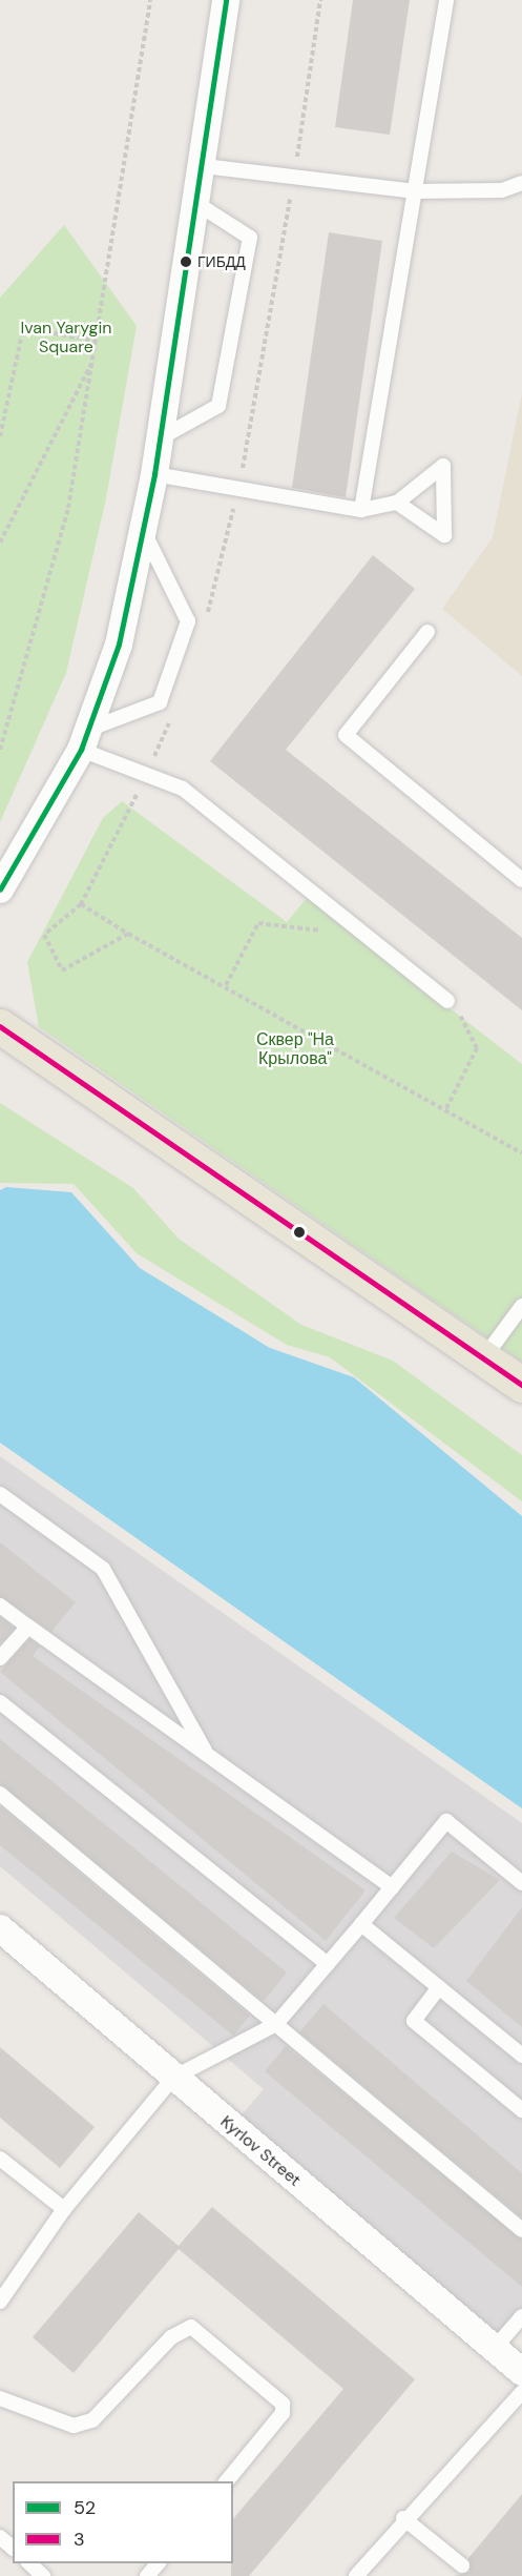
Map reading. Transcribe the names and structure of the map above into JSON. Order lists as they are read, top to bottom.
{
  "streets": {
    "street": ["Kyrlov Street"]
  },
  "parks": ["Ivan Yarygin Square", "Сквер \"На Крылова\""],
  "places": ["ГИБДД"],
  "lines": ["transit line 52", "transit line 3"],
  "legend": ["52", "3"]
}
